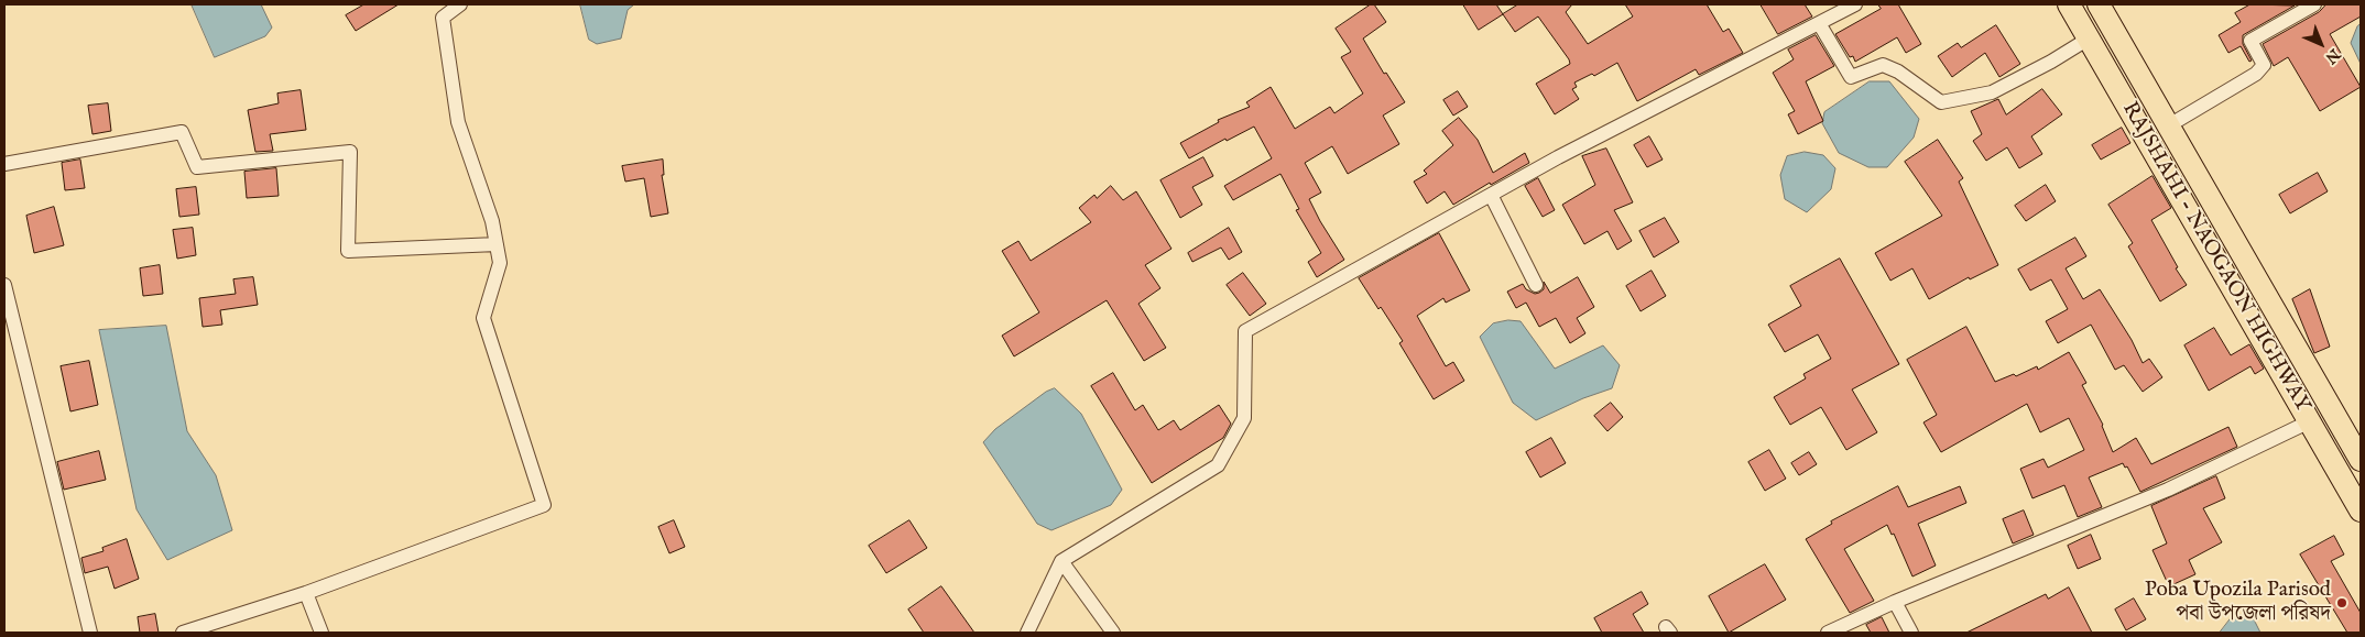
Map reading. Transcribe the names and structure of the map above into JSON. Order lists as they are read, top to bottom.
{
  "streets": {
    "main road": ["RAJSHAHI - NAOGAON HIGHWAY"]
  },
  "places": ["Poba Upozila Parisod পবা উপজেলা পরিষদ"],
  "north": "bottom right"
}
